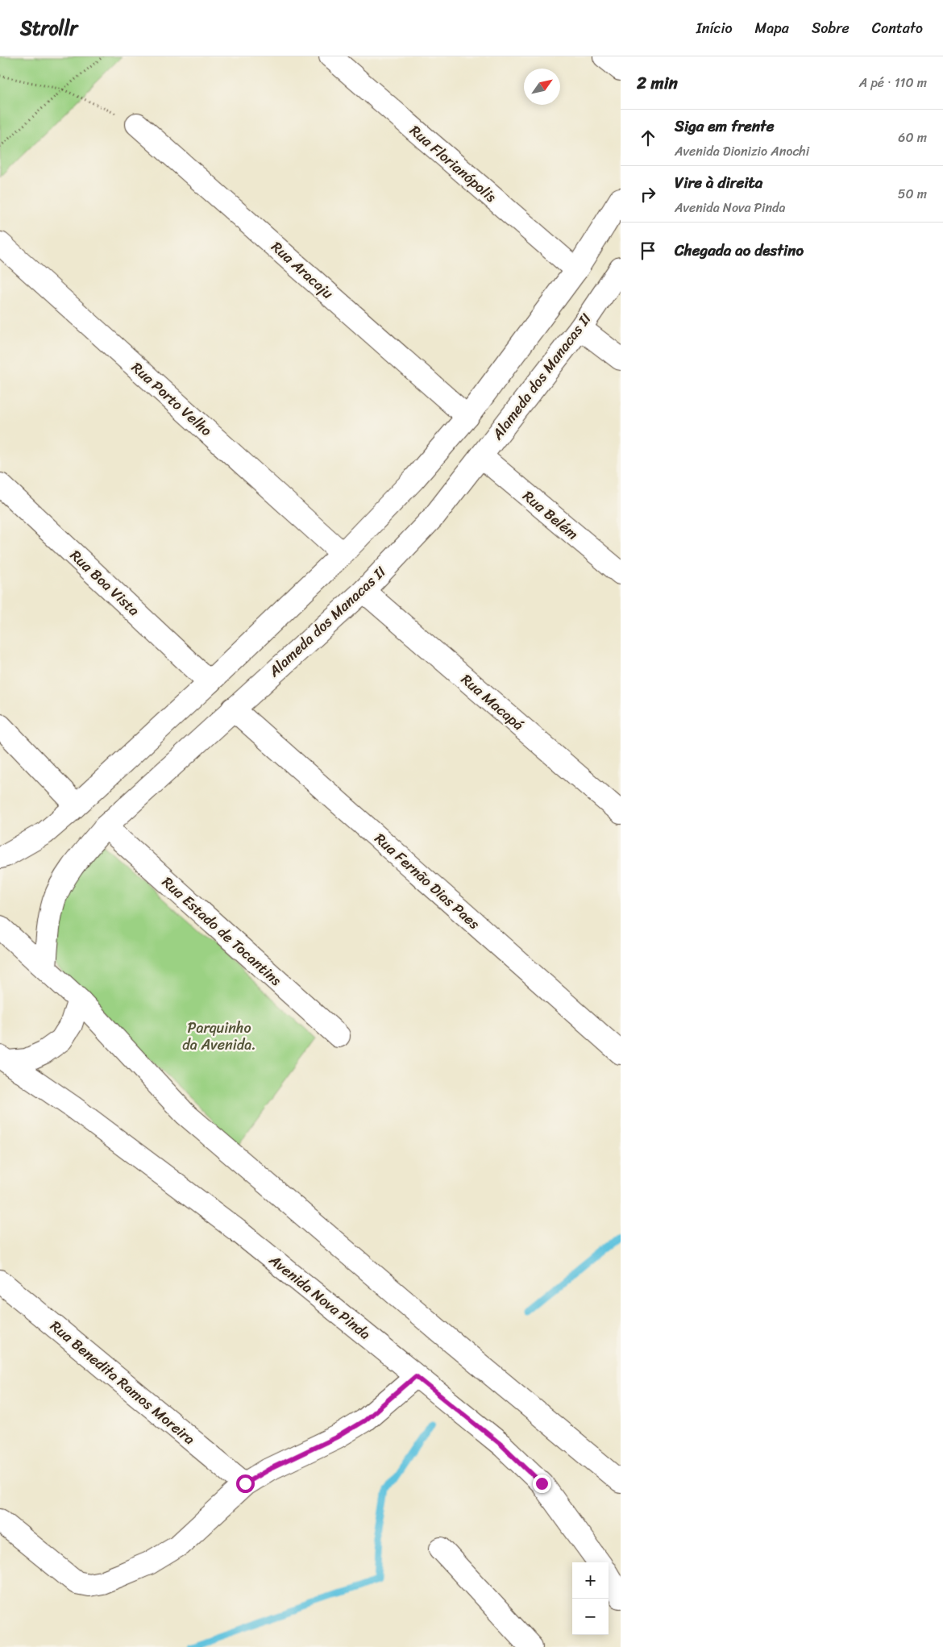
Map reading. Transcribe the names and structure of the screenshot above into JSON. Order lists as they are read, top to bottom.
{
  "streets": {
    "street": [
      "Rua Florianópolis",
      "Rua Aracaju",
      "Alameda dos Manacas II",
      "Rua Porto Velho",
      "Rua Belém",
      "Rua Boa Vista",
      "Rua Macapá",
      "Rua Fernão Dias Paes",
      "Rua Estado de Tocantins",
      "Avenida Nova Pinda",
      "Rua Benedita Ramos Moreira"
    ]
  },
  "crossings": [
    ["Alameda dos Manacas II", "Rua Belém"],
    ["Alameda dos Manacas II", "Rua Macapá"],
    ["Alameda dos Manacas II", "Rua Fernão Dias Paes"],
    ["Alameda dos Manacas II", "Rua Estado de Tocantins"]
  ],
  "parks": ["Parquinho da Avenida."],
  "north": "top right",
  "page": {
    "header": "Strollr",
    "nav": [
      "Início",
      "Mapa",
      "Sobre",
      "Contato"
    ],
    "heading": ["2 min", "A pé · 110 m"],
    "list": [
      ["Siga em frente", "Avenida Dionizio Anochi", "60 m"],
      ["Vire à direita", "Avenida Nova Pinda", "50 m"],
      "Chegada ao destino"
    ],
    "map_buttons": ["+", "−"]
  }
}
